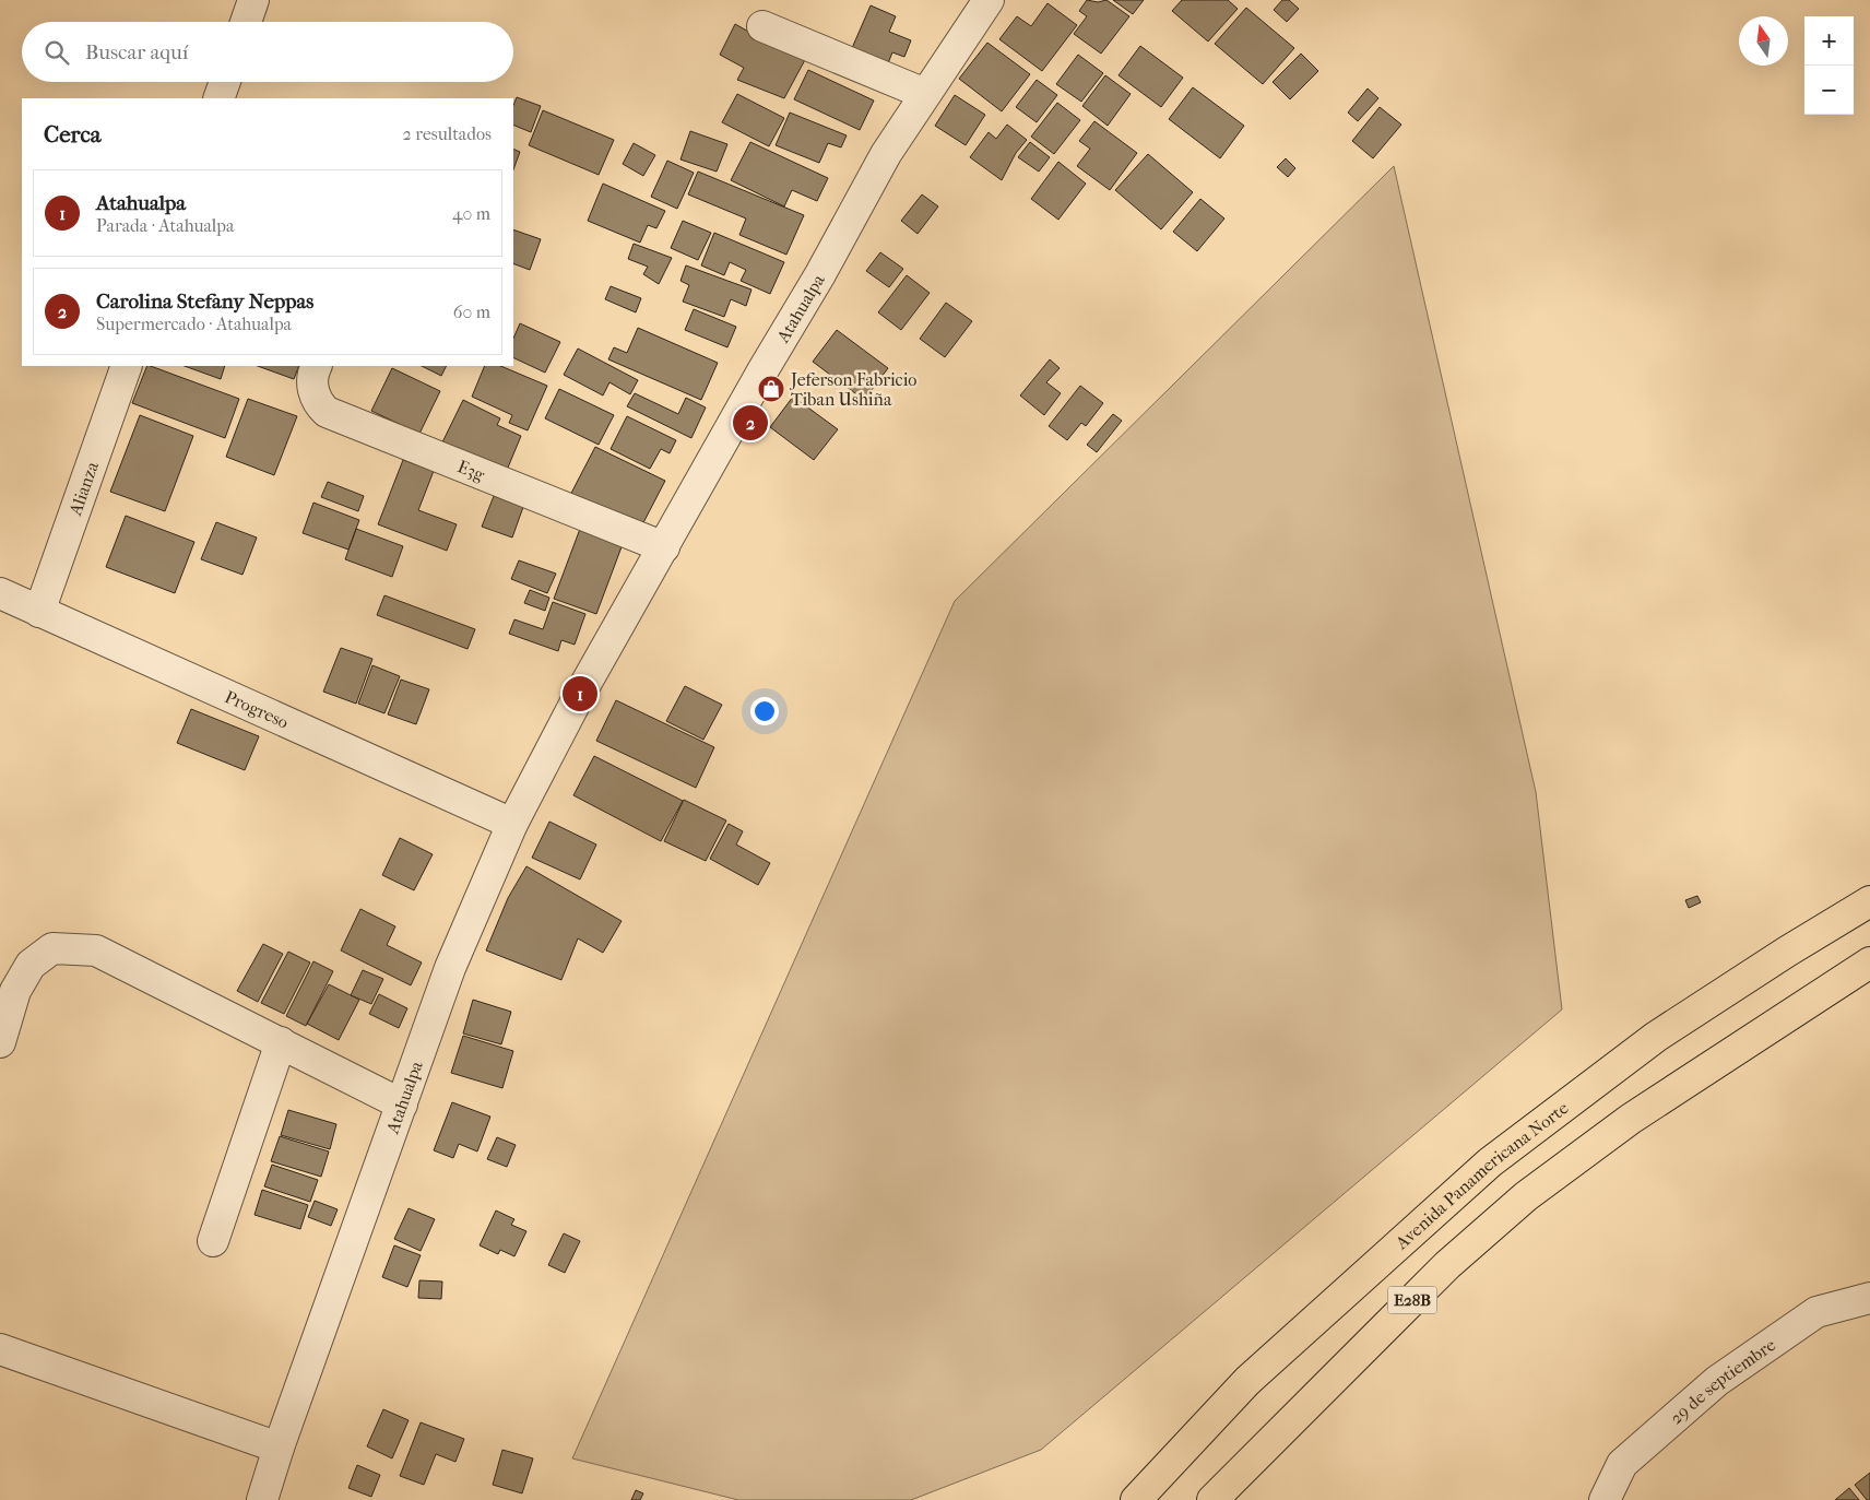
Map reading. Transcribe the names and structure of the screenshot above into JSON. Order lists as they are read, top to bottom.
{
  "streets": {
    "highway": ["Avenida Panamericana Norte", "E28B"],
    "street": [
      "Atahualpa",
      "E3g",
      "Alianza",
      "Progreso",
      "29 de septiembre"
    ]
  },
  "crossings": [
    ["Atahualpa", "E3g"],
    ["Atahualpa", "Progreso"],
    ["Alianza", "Progreso"]
  ],
  "places": {
    "shop": ["Jeferson Fabricio Tiban Ushiña"]
  },
  "north": "top",
  "page": {
    "map_buttons": ["+", "−"],
    "search": "Buscar aquí",
    "heading": ["Cerca", "2 resultados"],
    "list": [
      {
        "mark": "1",
        "name": "Atahualpa",
        "note": "Parada · Atahualpa",
        "value": "40 m"
      },
      {
        "mark": "2",
        "name": "Carolina Stefany Neppas",
        "note": "Supermercado · Atahualpa",
        "value": "60 m"
      }
    ],
    "pins": ["2", "1"]
  }
}
